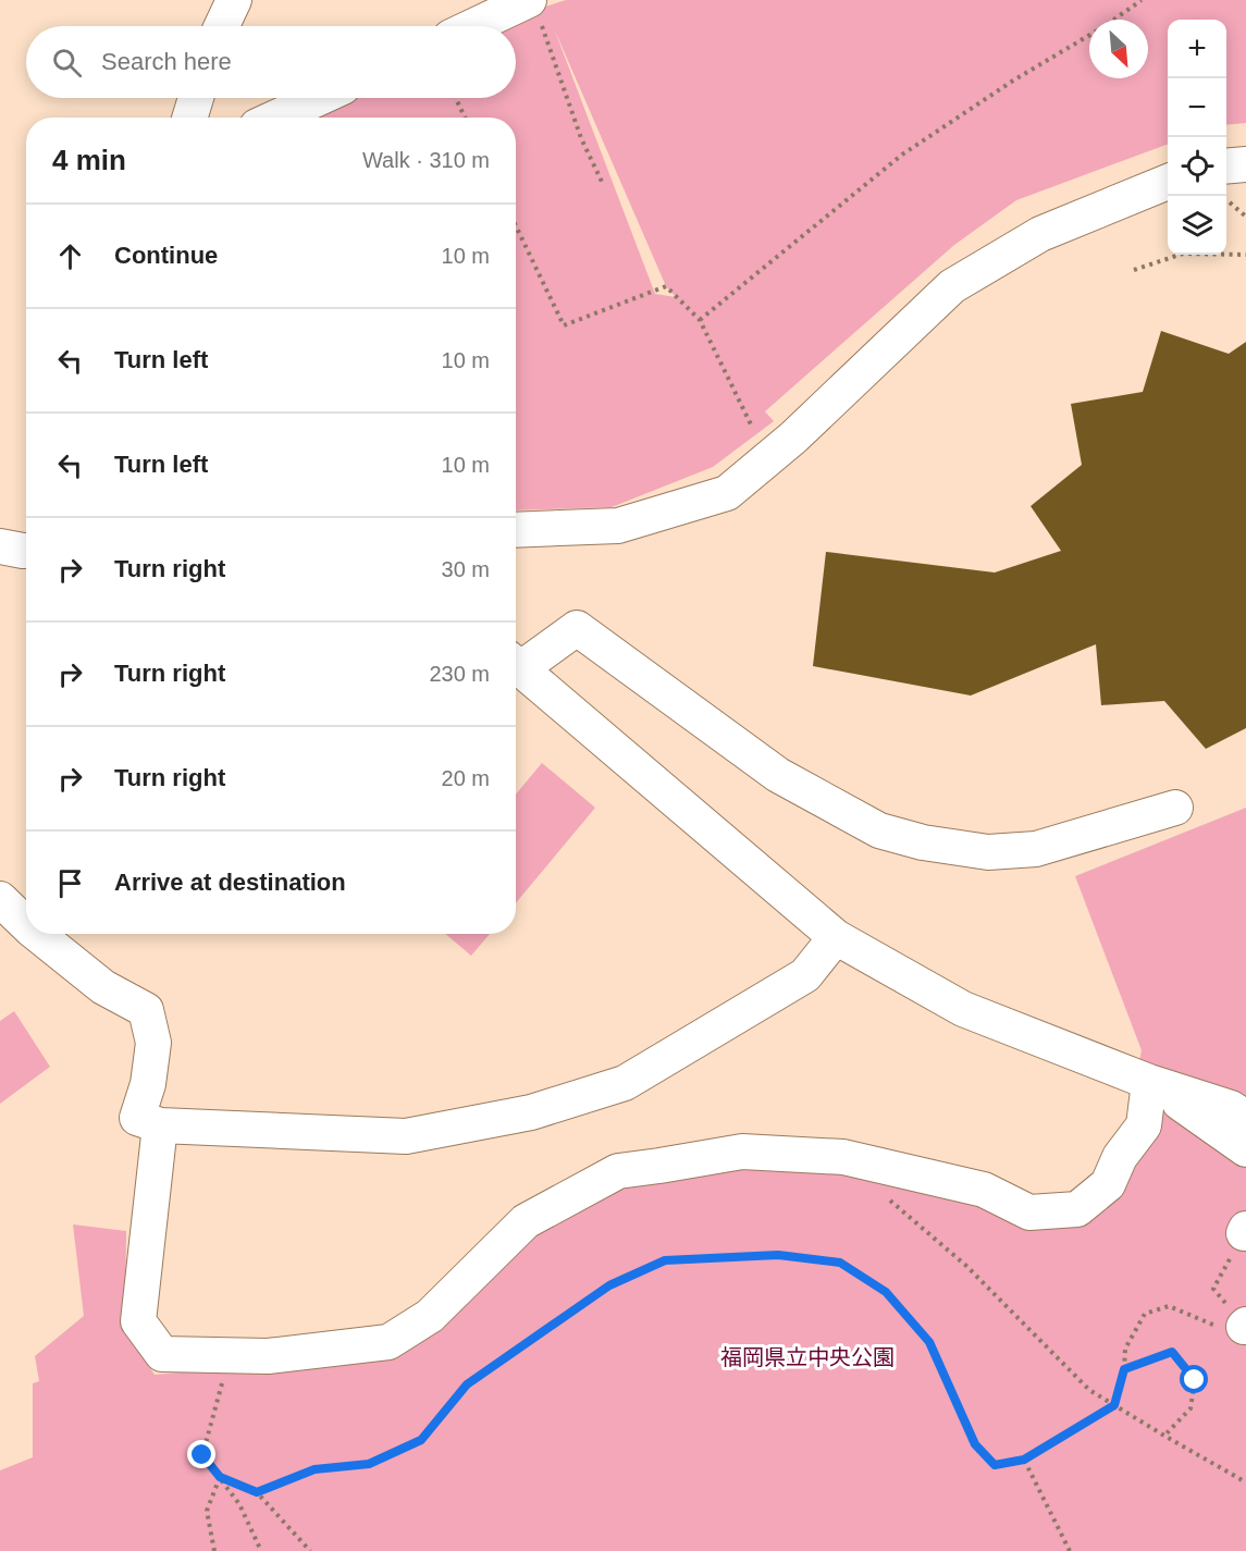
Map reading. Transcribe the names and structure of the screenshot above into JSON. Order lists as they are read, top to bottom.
{
  "parks": ["福岡県立中央公園"],
  "north": "bottom right",
  "page": {
    "map_buttons": ["+", "−"],
    "search": "Search here",
    "heading": ["4 min", "Walk · 310 m"],
    "list": [
      ["Continue", "10 m"],
      ["Turn left", "10 m"],
      ["Turn left", "10 m"],
      ["Turn right", "30 m"],
      ["Turn right", "230 m"],
      ["Turn right", "20 m"],
      "Arrive at destination"
    ]
  }
}
